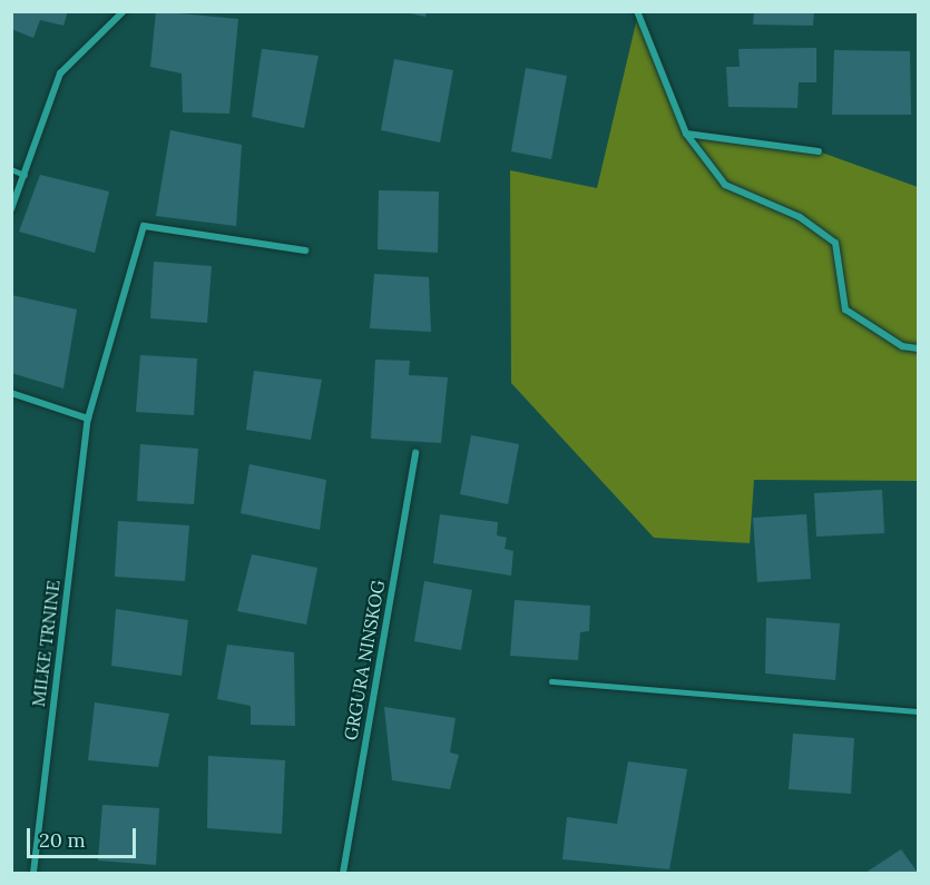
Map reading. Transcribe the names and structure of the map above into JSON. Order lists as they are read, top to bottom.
{
  "streets": {
    "street": ["MILKE TRNINE", "GRGURA NINSKOG"]
  },
  "scale_bar": "20 m"
}
